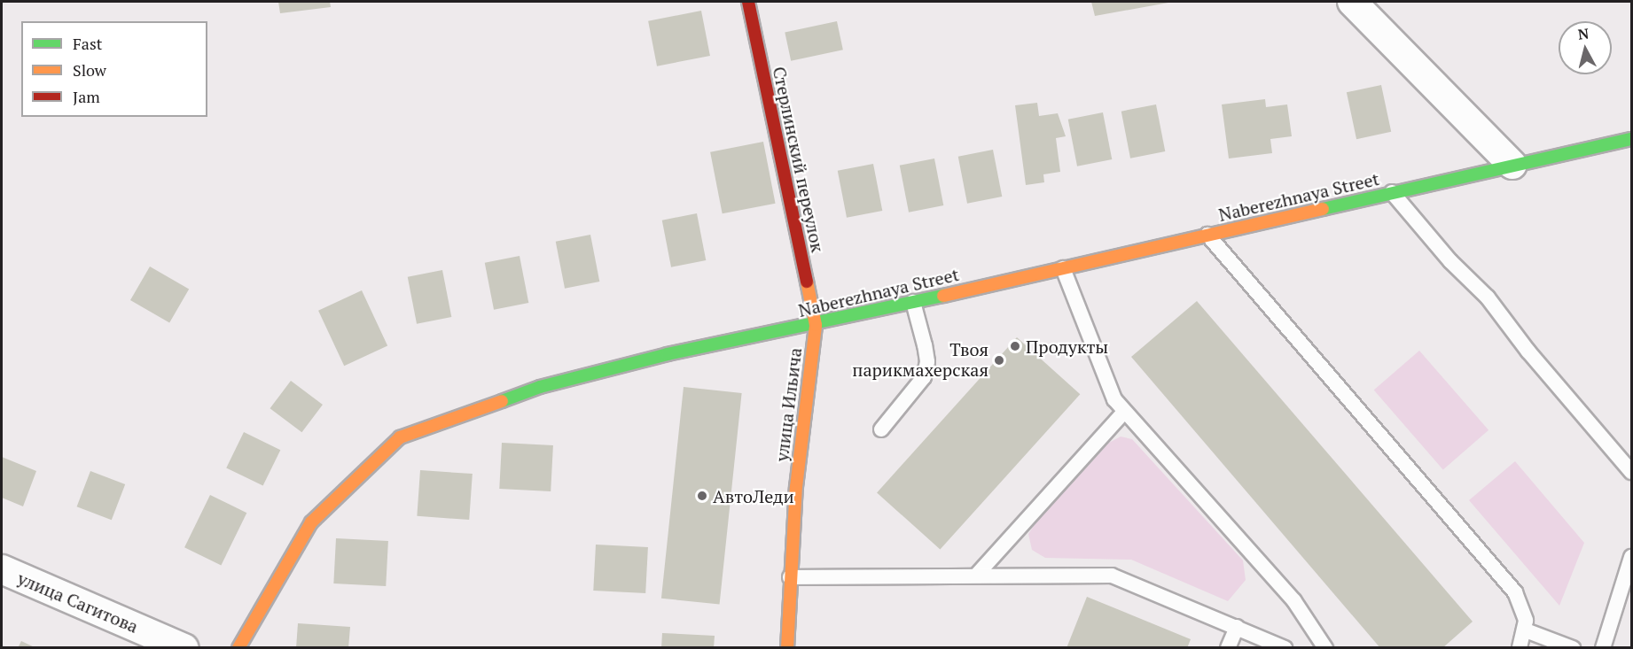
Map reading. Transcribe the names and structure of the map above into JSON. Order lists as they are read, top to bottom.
{
  "streets": {
    "street": [
      "Стерлинский переулок",
      "Naberezhnaya Street",
      "улица Ильича",
      "улица Сагитова"
    ]
  },
  "crossings": [
    ["Стерлинский переулок", "Naberezhnaya Street"],
    ["Стерлинский переулок", "улица Ильича"],
    ["Naberezhnaya Street", "улица Ильича"]
  ],
  "places": ["Продукты", "Твоя парикмахерская", "АвтоЛеди"],
  "legend": ["Fast", "Slow", "Jam"],
  "north": "top"
}
